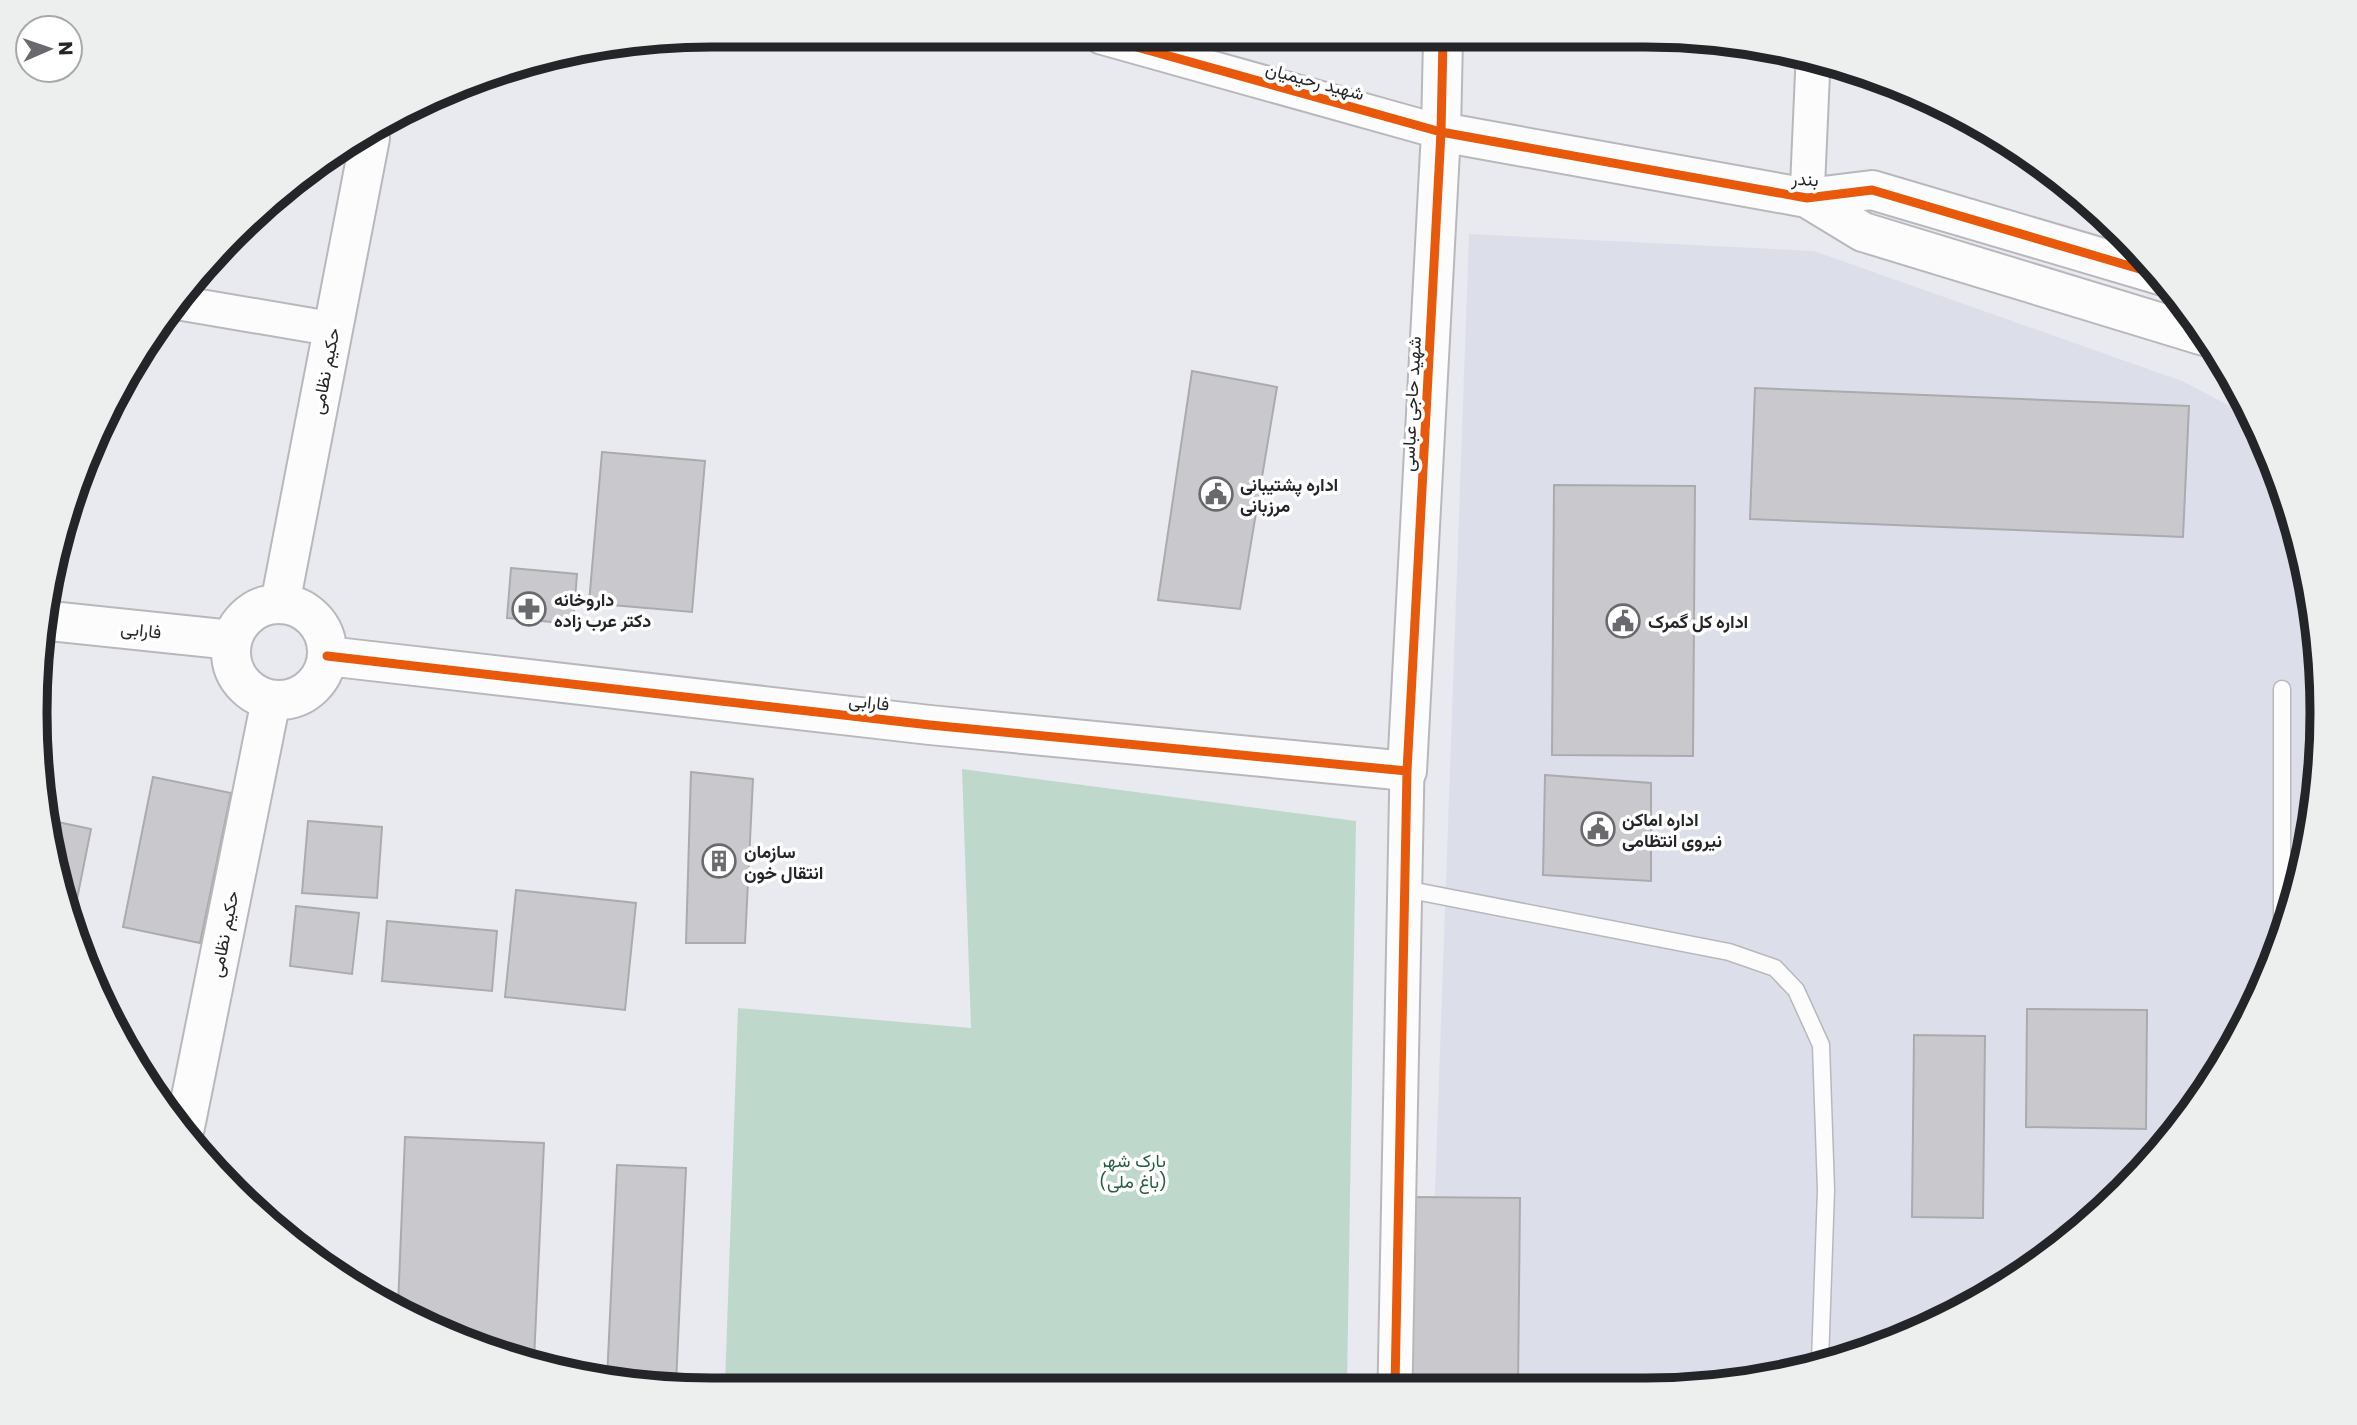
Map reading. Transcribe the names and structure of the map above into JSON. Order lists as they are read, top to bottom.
{
  "streets": {
    "street": [
      "شهید رحیمیان",
      "بندر",
      "حکیم نظامی",
      "شهید حاجی عباسی",
      "فارابی"
    ]
  },
  "crossings": [
    ["شهید رحیمیان", "بندر"],
    ["شهید رحیمیان", "شهید حاجی عباسی"],
    ["بندر", "شهید حاجی عباسی"],
    ["حکیم نظامی", "فارابی"],
    ["شهید حاجی عباسی", "فارابی"]
  ],
  "parks": ["پارک شهر (باغ ملی)"],
  "places": {
    "public building": ["اداره پشتیبانی مرزبانی", "اداره کل گمرک", "اداره اماکن نیروی انتظامی"],
    "pharmacy": ["داروخانه دکتر عرب زاده"],
    "building": ["سازمان انتقال خون"]
  },
  "north": "right"
}
